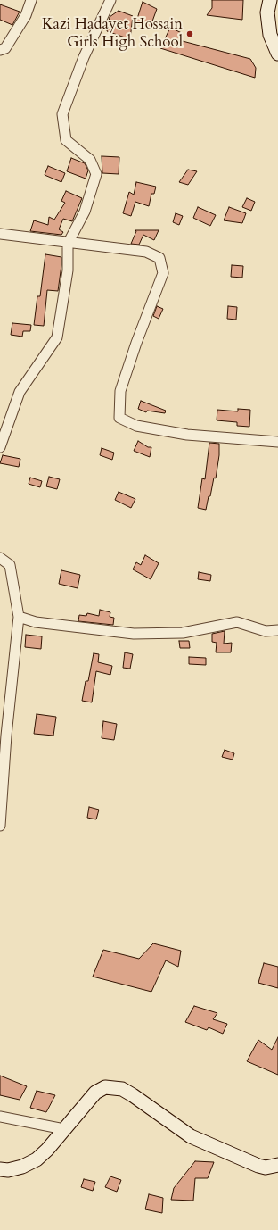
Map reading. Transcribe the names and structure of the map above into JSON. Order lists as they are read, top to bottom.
{
  "places": ["Kazi Hadayet Hossain Girls High School"]
}
